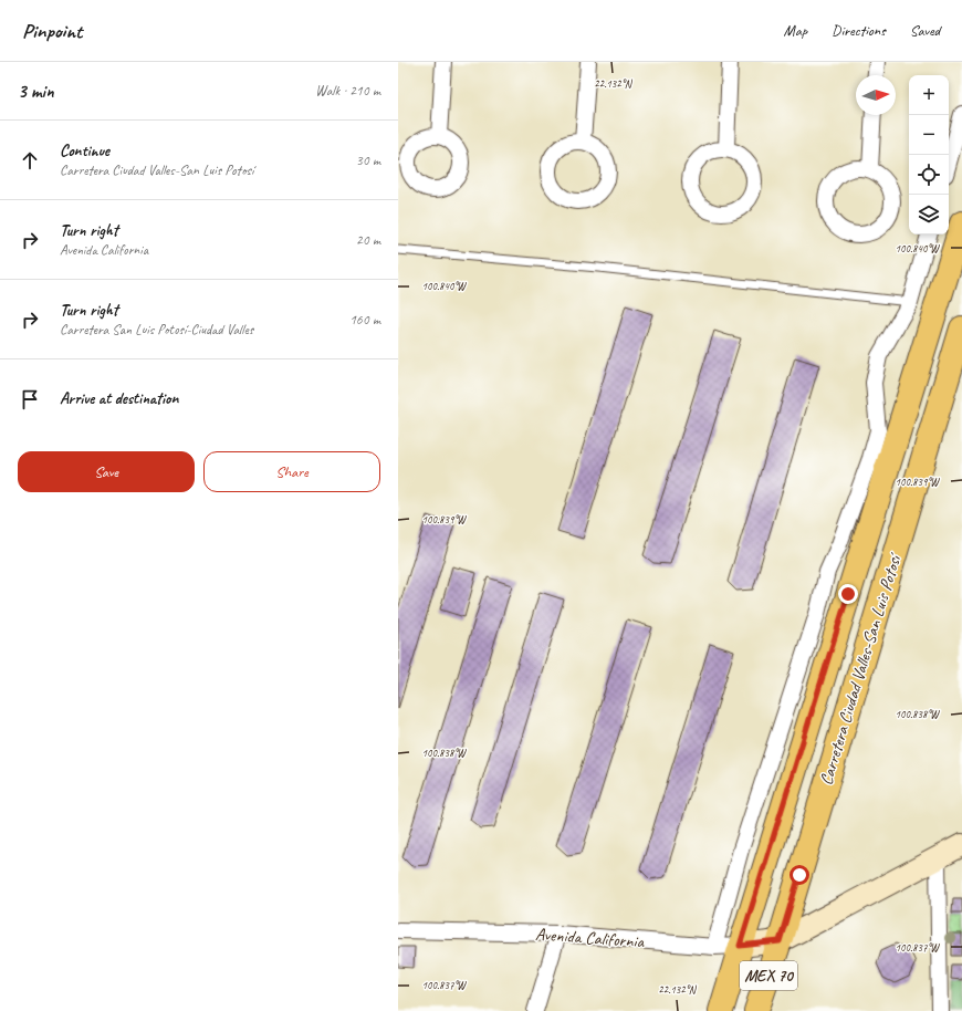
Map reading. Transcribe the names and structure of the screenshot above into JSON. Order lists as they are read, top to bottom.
{
  "streets": {
    "main road": ["Carretera Ciudad Valles-San Luis Potosí", "MEX 70"],
    "street": ["Avenida California"]
  },
  "crossings": [
    ["Carretera Ciudad Valles-San Luis Potosí", "Avenida California"],
    ["Avenida California", "MEX 70"]
  ],
  "north": "right",
  "page": {
    "header": "Pinpoint",
    "nav": ["Map", "Directions", "Saved"],
    "heading": ["3 min", "Walk · 210 m"],
    "map_buttons": ["+", "−"],
    "list": [
      ["Continue", "Carretera Ciudad Valles-San Luis Potosí", "30 m"],
      ["Turn right", "Avenida California", "20 m"],
      ["Turn right", "Carretera San Luis Potosí-Ciudad Valles", "160 m"],
      "Arrive at destination"
    ],
    "buttons": ["Save", "Share"]
  },
  "coordinates": [
    "22.132°N",
    "100.840°W",
    "100.839°W",
    "100.838°W",
    "100.837°W"
  ]
}
